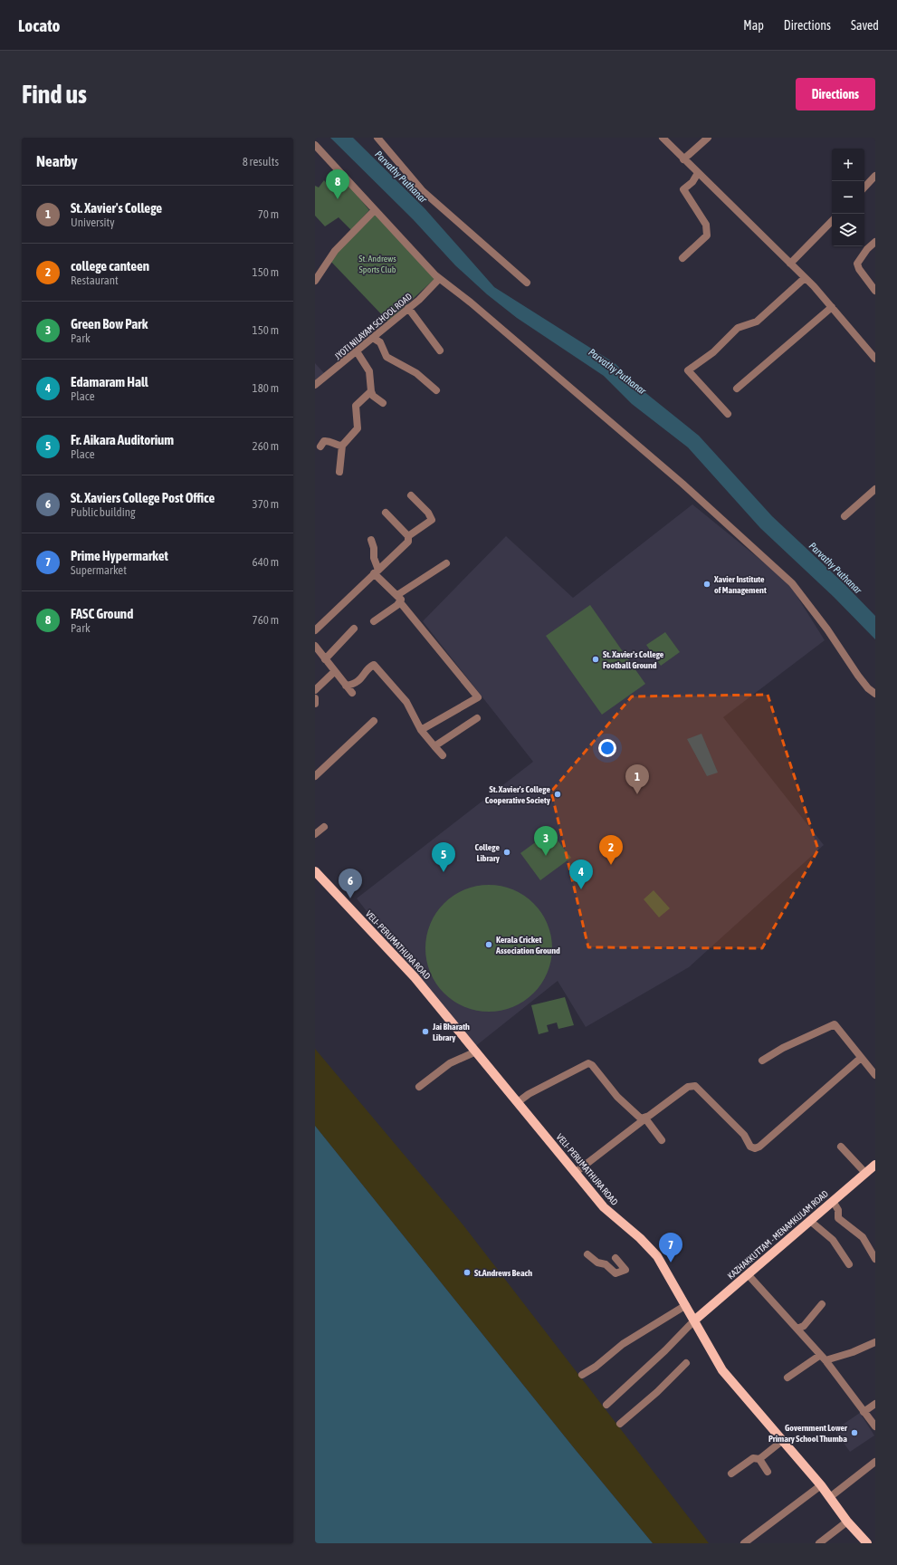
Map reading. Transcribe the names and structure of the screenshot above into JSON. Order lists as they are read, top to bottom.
{
  "streets": {
    "main road": ["VELI- PERUMATHURA ROAD", "KAZHAKKUTTAM - MENAMKULAM ROAD"],
    "street": ["JYOTI NILAYAM SCHOOL ROAD"]
  },
  "crossings": [
    ["VELI- PERUMATHURA ROAD", "KAZHAKKUTTAM - MENAMKULAM ROAD"]
  ],
  "water": ["Parvathy Puthanar"],
  "parks": ["St. Andrews Sports Club"],
  "places": [
    "Xavier Institute of Management",
    "St. Xavier's College Football Ground",
    "St. Xavier's College Cooperative Society",
    "College Library",
    "Kerala Cricket Association Ground",
    "Jai Bharath Library",
    "St.Andrews Beach",
    "Government Lower Primary School Thumba"
  ],
  "page": {
    "header": "Locato",
    "nav": ["Map", "Directions", "Saved"],
    "buttons": "Directions",
    "title": "Find us",
    "heading": ["Nearby", "8 results"],
    "map_buttons": ["+", "−"],
    "pins": [
      "8",
      "1",
      "3",
      "2",
      "5",
      "4",
      "6",
      "7"
    ],
    "list": [
      {
        "mark": "1",
        "name": "St. Xavier's College",
        "note": "University",
        "value": "70 m"
      },
      {
        "mark": "2",
        "name": "college canteen",
        "note": "Restaurant",
        "value": "150 m"
      },
      {
        "mark": "3",
        "name": "Green Bow Park",
        "note": "Park",
        "value": "150 m"
      },
      {
        "mark": "4",
        "name": "Edamaram Hall",
        "note": "Place",
        "value": "180 m"
      },
      {
        "mark": "5",
        "name": "Fr. Aikara Auditorium",
        "note": "Place",
        "value": "260 m"
      },
      {
        "mark": "6",
        "name": "St. Xaviers College Post Office",
        "note": "Public building",
        "value": "370 m"
      },
      {
        "mark": "7",
        "name": "Prime Hypermarket",
        "note": "Supermarket",
        "value": "640 m"
      },
      {
        "mark": "8",
        "name": "FASC Ground",
        "note": "Park",
        "value": "760 m"
      }
    ]
  }
}
